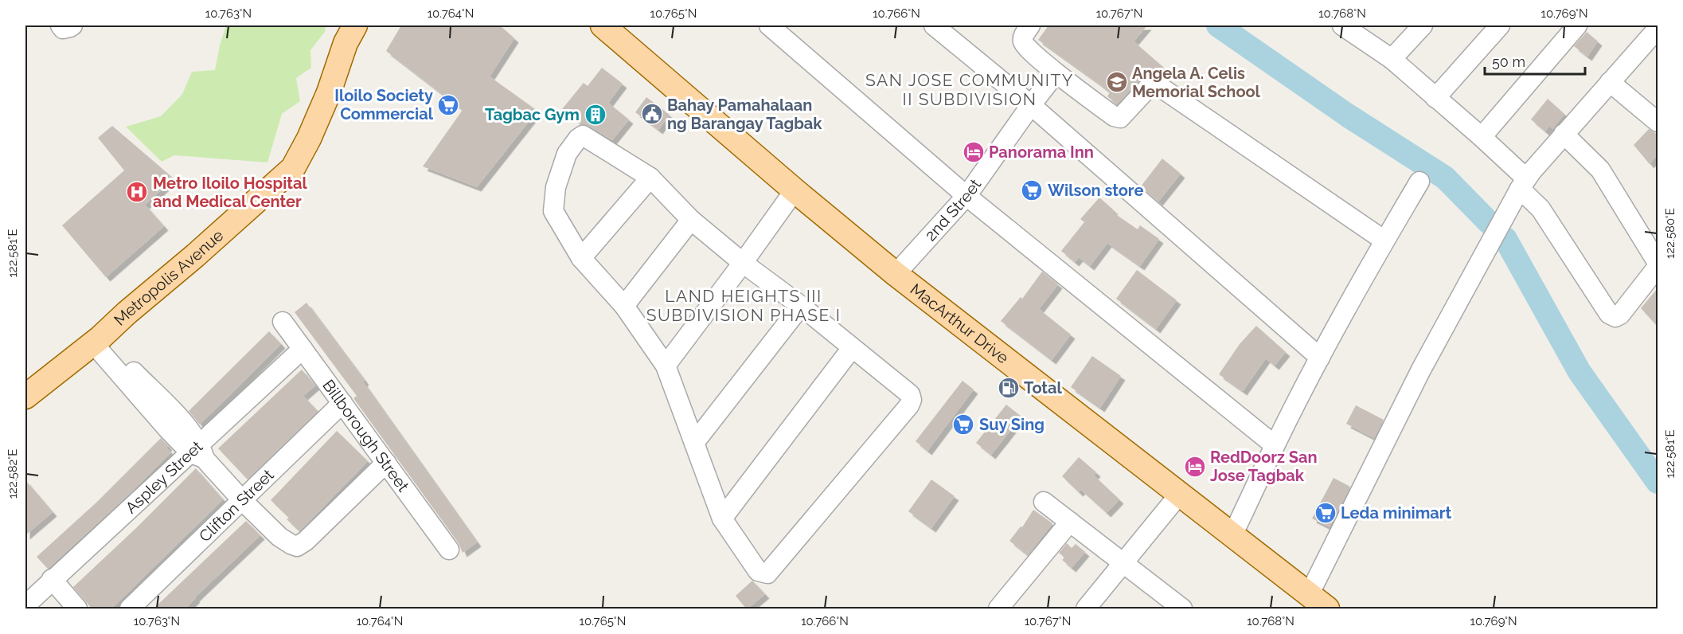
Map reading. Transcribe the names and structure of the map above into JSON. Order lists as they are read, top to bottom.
{
  "streets": {
    "main road": ["Metropolis Avenue", "MacArthur Drive"],
    "street": [
      "2nd Street",
      "Billborough Street",
      "Aspley Street",
      "Clifton Street"
    ]
  },
  "crossings": [
    ["2nd Street", "MacArthur Drive"],
    ["Billborough Street", "Aspley Street"],
    ["Billborough Street", "Clifton Street"]
  ],
  "districts": ["SAN JOSE COMMUNITY II SUBDIVISION", "LAND HEIGHTS III SUBDIVISION PHASE I"],
  "places": {
    "school or university": ["Angela A. Celis Memorial School"],
    "supermarket": [
      "Iloilo Society Commercial",
      "Wilson store",
      "Suy Sing",
      "Leda minimart"
    ],
    "public building": ["Bahay Pamahalaan ng Barangay Tagbak"],
    "building": ["Tagbac Gym"],
    "hotel": ["Panorama Inn", "RedDoorz San Jose Tagbak"],
    "hospital": ["Metro Iloilo Hospital and Medical Center"],
    "fuel station": ["Total"]
  },
  "scale_bar": "50 m",
  "coordinates": [
    "10.763°N",
    "10.764°N",
    "10.765°N",
    "10.766°N",
    "10.767°N",
    "10.768°N",
    "10.769°N",
    "122.580°E",
    "122.581°E",
    "122.582°E"
  ]
}
